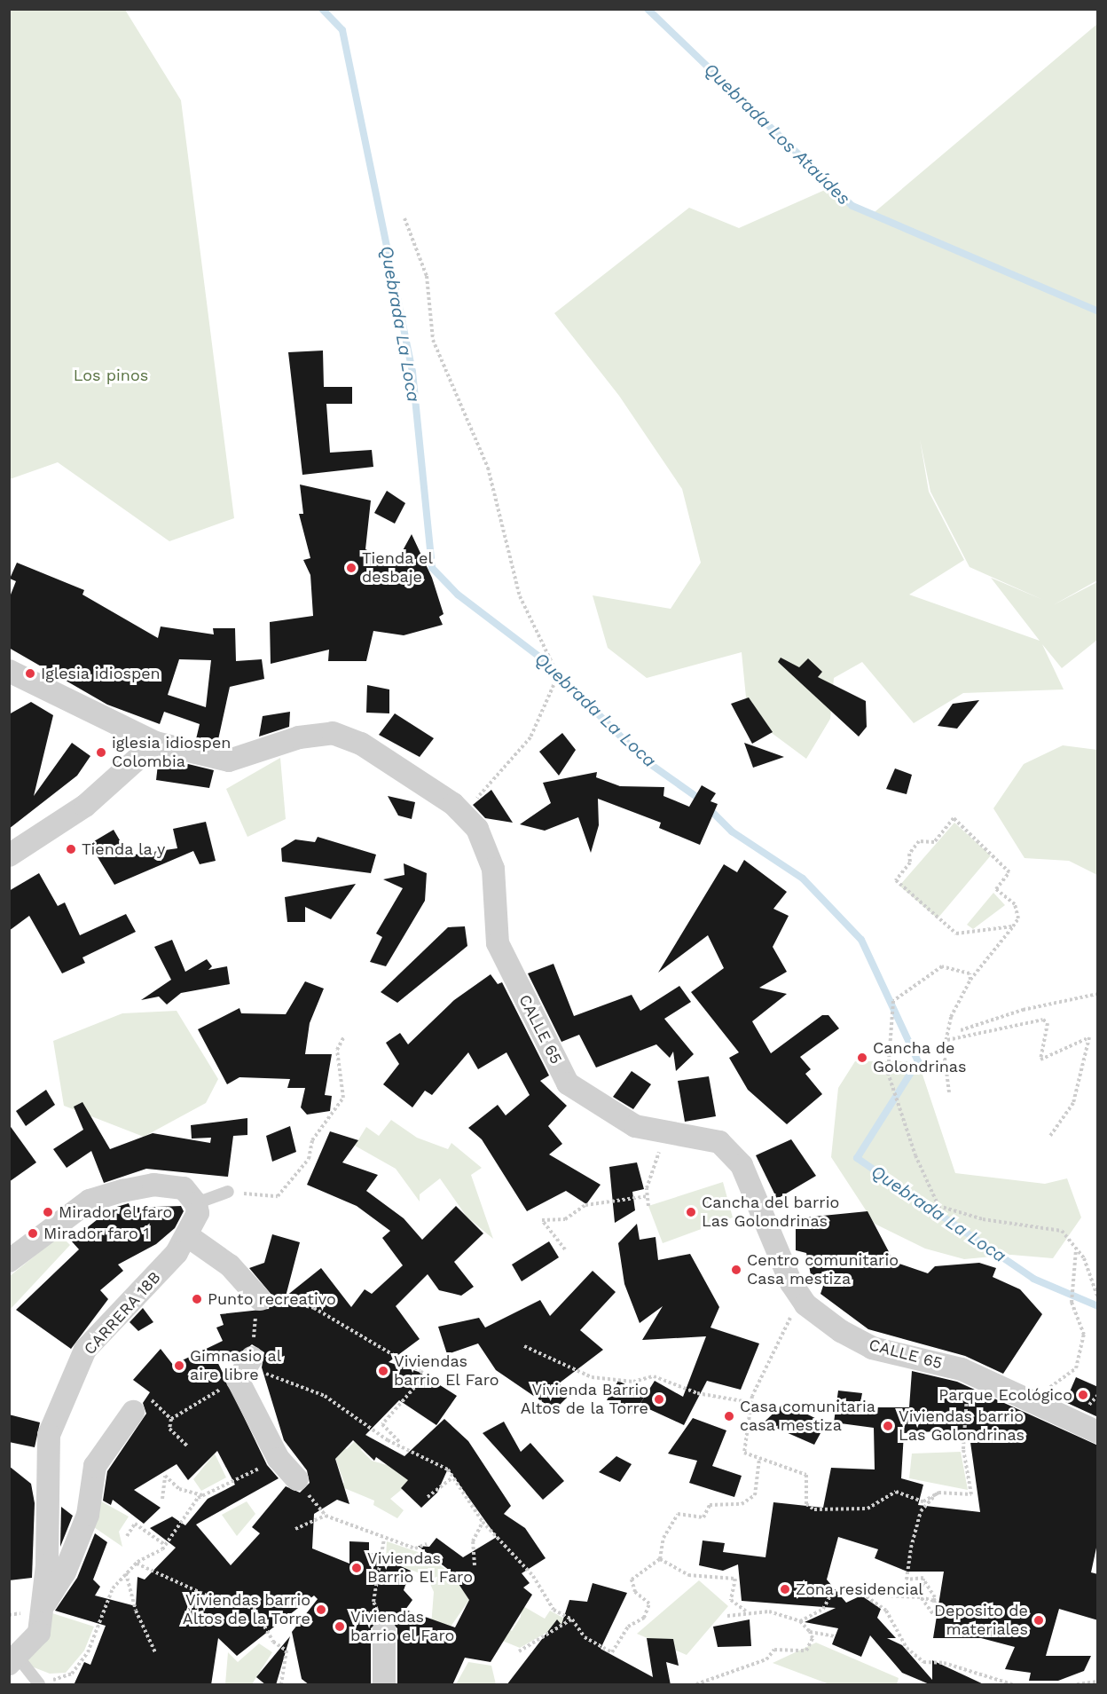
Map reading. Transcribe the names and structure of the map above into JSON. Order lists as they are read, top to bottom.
{
  "streets": {
    "street": ["CALLE 65", "CARRERA 18B"]
  },
  "water": ["Quebrada Los Ataúdes", "Quebrada La Loca"],
  "parks": ["Los pinos"],
  "places": [
    "Tienda el desbaje",
    "Iglesia idiospen",
    "iglesia idiospen Colombia",
    "Tienda la y",
    "Cancha de Golondrinas",
    "Mirador el faro",
    "Cancha del barrio Las Golondrinas",
    "Mirador faro 1",
    "Centro comunitario Casa mestiza",
    "Punto recreativo",
    "Gimnasio al aire libre",
    "Viviendas barrio El Faro",
    "Parque Ecológico",
    "Vivienda Barrio Altos de la Torre",
    "Casa comunitaria casa mestiza",
    "Viviendas barrio Las Golondrinas",
    "Viviendas Barrio El Faro",
    "Zona residencial",
    "Viviendas barrio Altos de la Torre",
    "Deposito de materiales",
    "Viviendas barrio el Faro"
  ]
}
